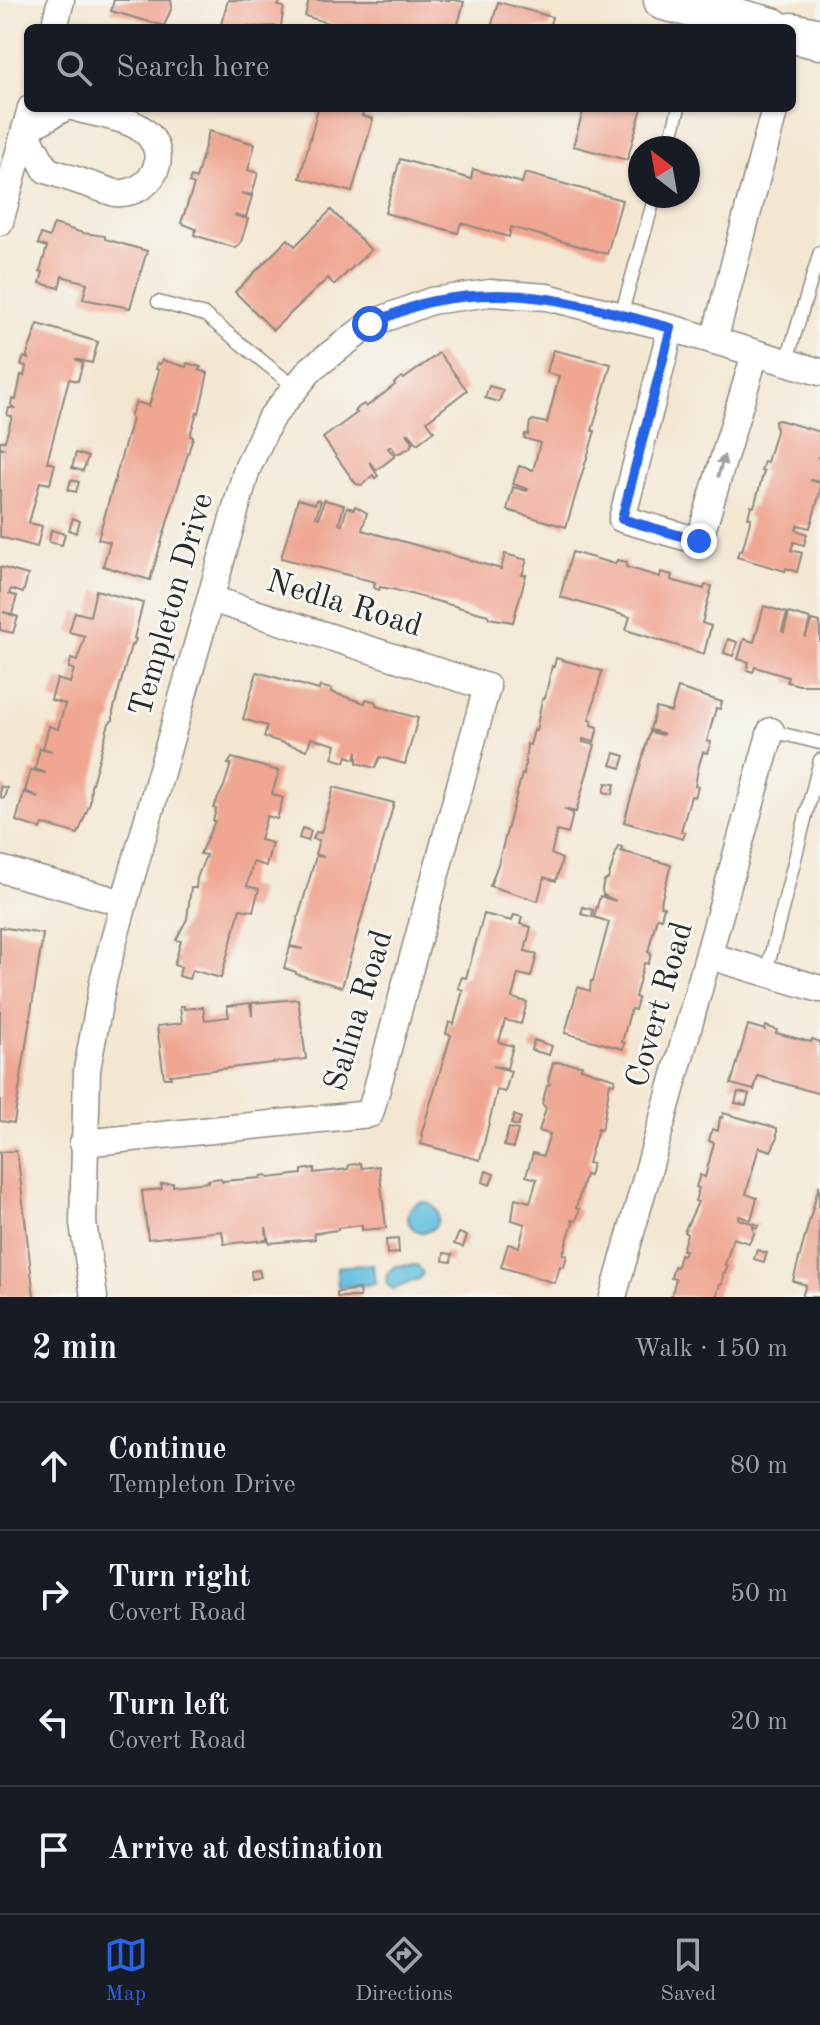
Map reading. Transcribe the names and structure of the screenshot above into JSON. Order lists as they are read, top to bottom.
{
  "streets": {
    "street": [
      "Templeton Drive",
      "Nedla Road",
      "Covert Road",
      "Salina Road"
    ]
  },
  "crossings": [
    ["Templeton Drive", "Nedla Road"],
    ["Templeton Drive", "Salina Road"],
    ["Nedla Road", "Salina Road"]
  ],
  "north": "top left",
  "page": {
    "search": "Search here",
    "heading": ["2 min", "Walk · 150 m"],
    "list": [
      ["Continue", "Templeton Drive", "80 m"],
      ["Turn right", "Covert Road", "50 m"],
      ["Turn left", "Covert Road", "20 m"],
      "Arrive at destination"
    ],
    "nav": ["Map", "Directions", "Saved"]
  }
}
